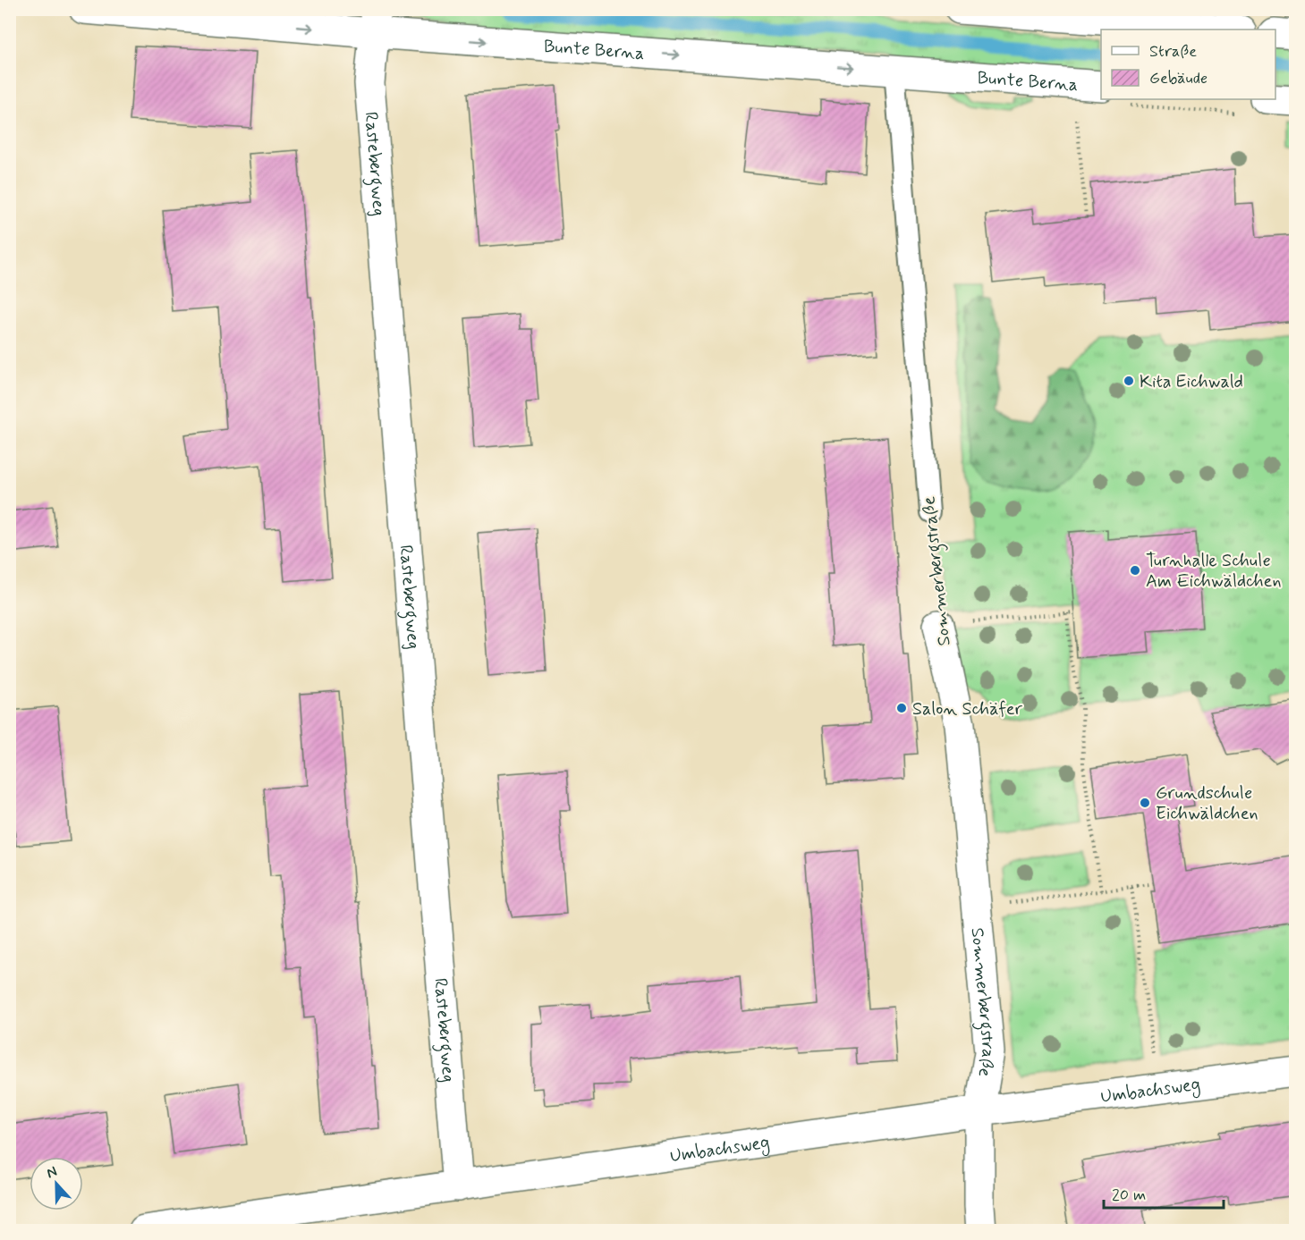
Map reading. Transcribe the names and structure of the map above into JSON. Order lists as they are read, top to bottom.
{
  "streets": {
    "street": [
      "Bunte Berna",
      "Rastebergweg",
      "Sommerbergstraße",
      "Umbachsweg"
    ]
  },
  "crossings": [
    ["Bunte Berna", "Rastebergweg"],
    ["Bunte Berna", "Sommerbergstraße"],
    ["Rastebergweg", "Umbachsweg"],
    ["Sommerbergstraße", "Umbachsweg"]
  ],
  "one_way": ["Bunte Berna"],
  "places": [
    "Kita Eichwald",
    "Turnhalle Schule Am Eichwäldchen",
    "Salon Schäfer",
    "Grundschule Eichwäldchen"
  ],
  "legend": ["Straße", "Gebäude"],
  "scale_bar": "20 m",
  "north": "top"
}
